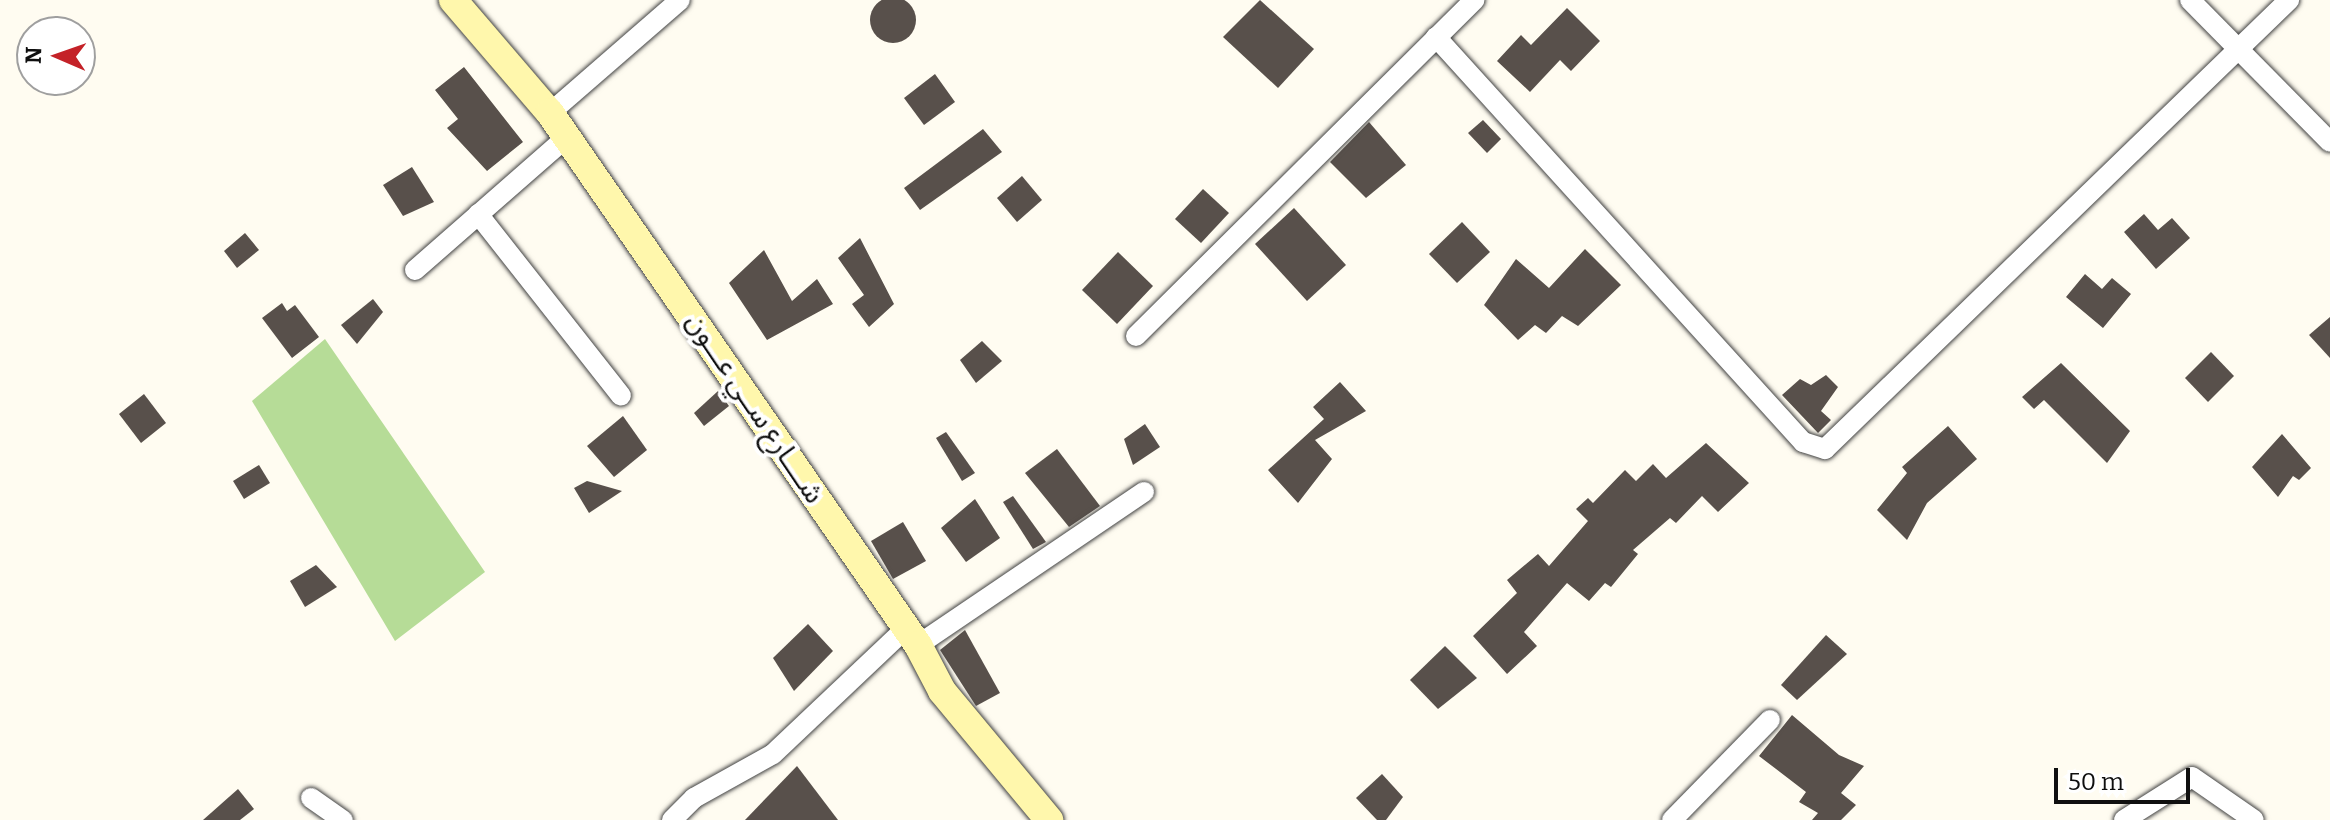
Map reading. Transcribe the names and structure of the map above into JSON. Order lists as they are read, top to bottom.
{
  "streets": {
    "street": ["شــــارع ســي عـــون"]
  },
  "scale_bar": "50 m",
  "north": "left"
}
